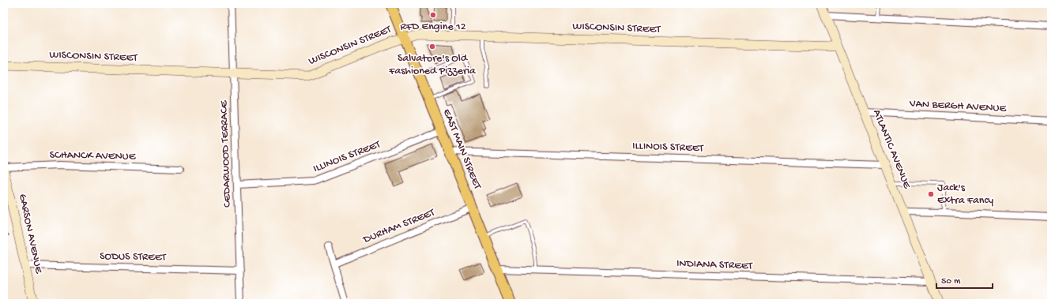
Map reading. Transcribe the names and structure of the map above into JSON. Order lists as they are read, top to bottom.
{
  "streets": {
    "main road": ["EAST MAIN STREET"],
    "street": [
      "WISCONSIN STREET",
      "VAN BERGH AVENUE",
      "ILLINOIS STREET",
      "ATLANTIC AVENUE",
      "CEDARWOOD TERRACE",
      "SCHANCK AVENUE",
      "DURHAM STREET",
      "GARSON AVENUE",
      "SODUS STREET",
      "INDIANA STREET"
    ]
  },
  "crossings": [
    ["WISCONSIN STREET", "EAST MAIN STREET"],
    ["WISCONSIN STREET", "ATLANTIC AVENUE"],
    ["WISCONSIN STREET", "CEDARWOOD TERRACE"],
    ["VAN BERGH AVENUE", "ATLANTIC AVENUE"],
    ["ILLINOIS STREET", "EAST MAIN STREET"],
    ["ILLINOIS STREET", "ATLANTIC AVENUE"],
    ["ILLINOIS STREET", "CEDARWOOD TERRACE"],
    ["EAST MAIN STREET", "DURHAM STREET"],
    ["EAST MAIN STREET", "INDIANA STREET"],
    ["ATLANTIC AVENUE", "INDIANA STREET"],
    ["CEDARWOOD TERRACE", "SODUS STREET"],
    ["SCHANCK AVENUE", "GARSON AVENUE"],
    ["GARSON AVENUE", "SODUS STREET"]
  ],
  "places": ["RFD Engine 12", "Salvatore's Old Fashioned Pizzeria", "Jack's Extra Fancy"],
  "scale_bar": "50 m"
}
